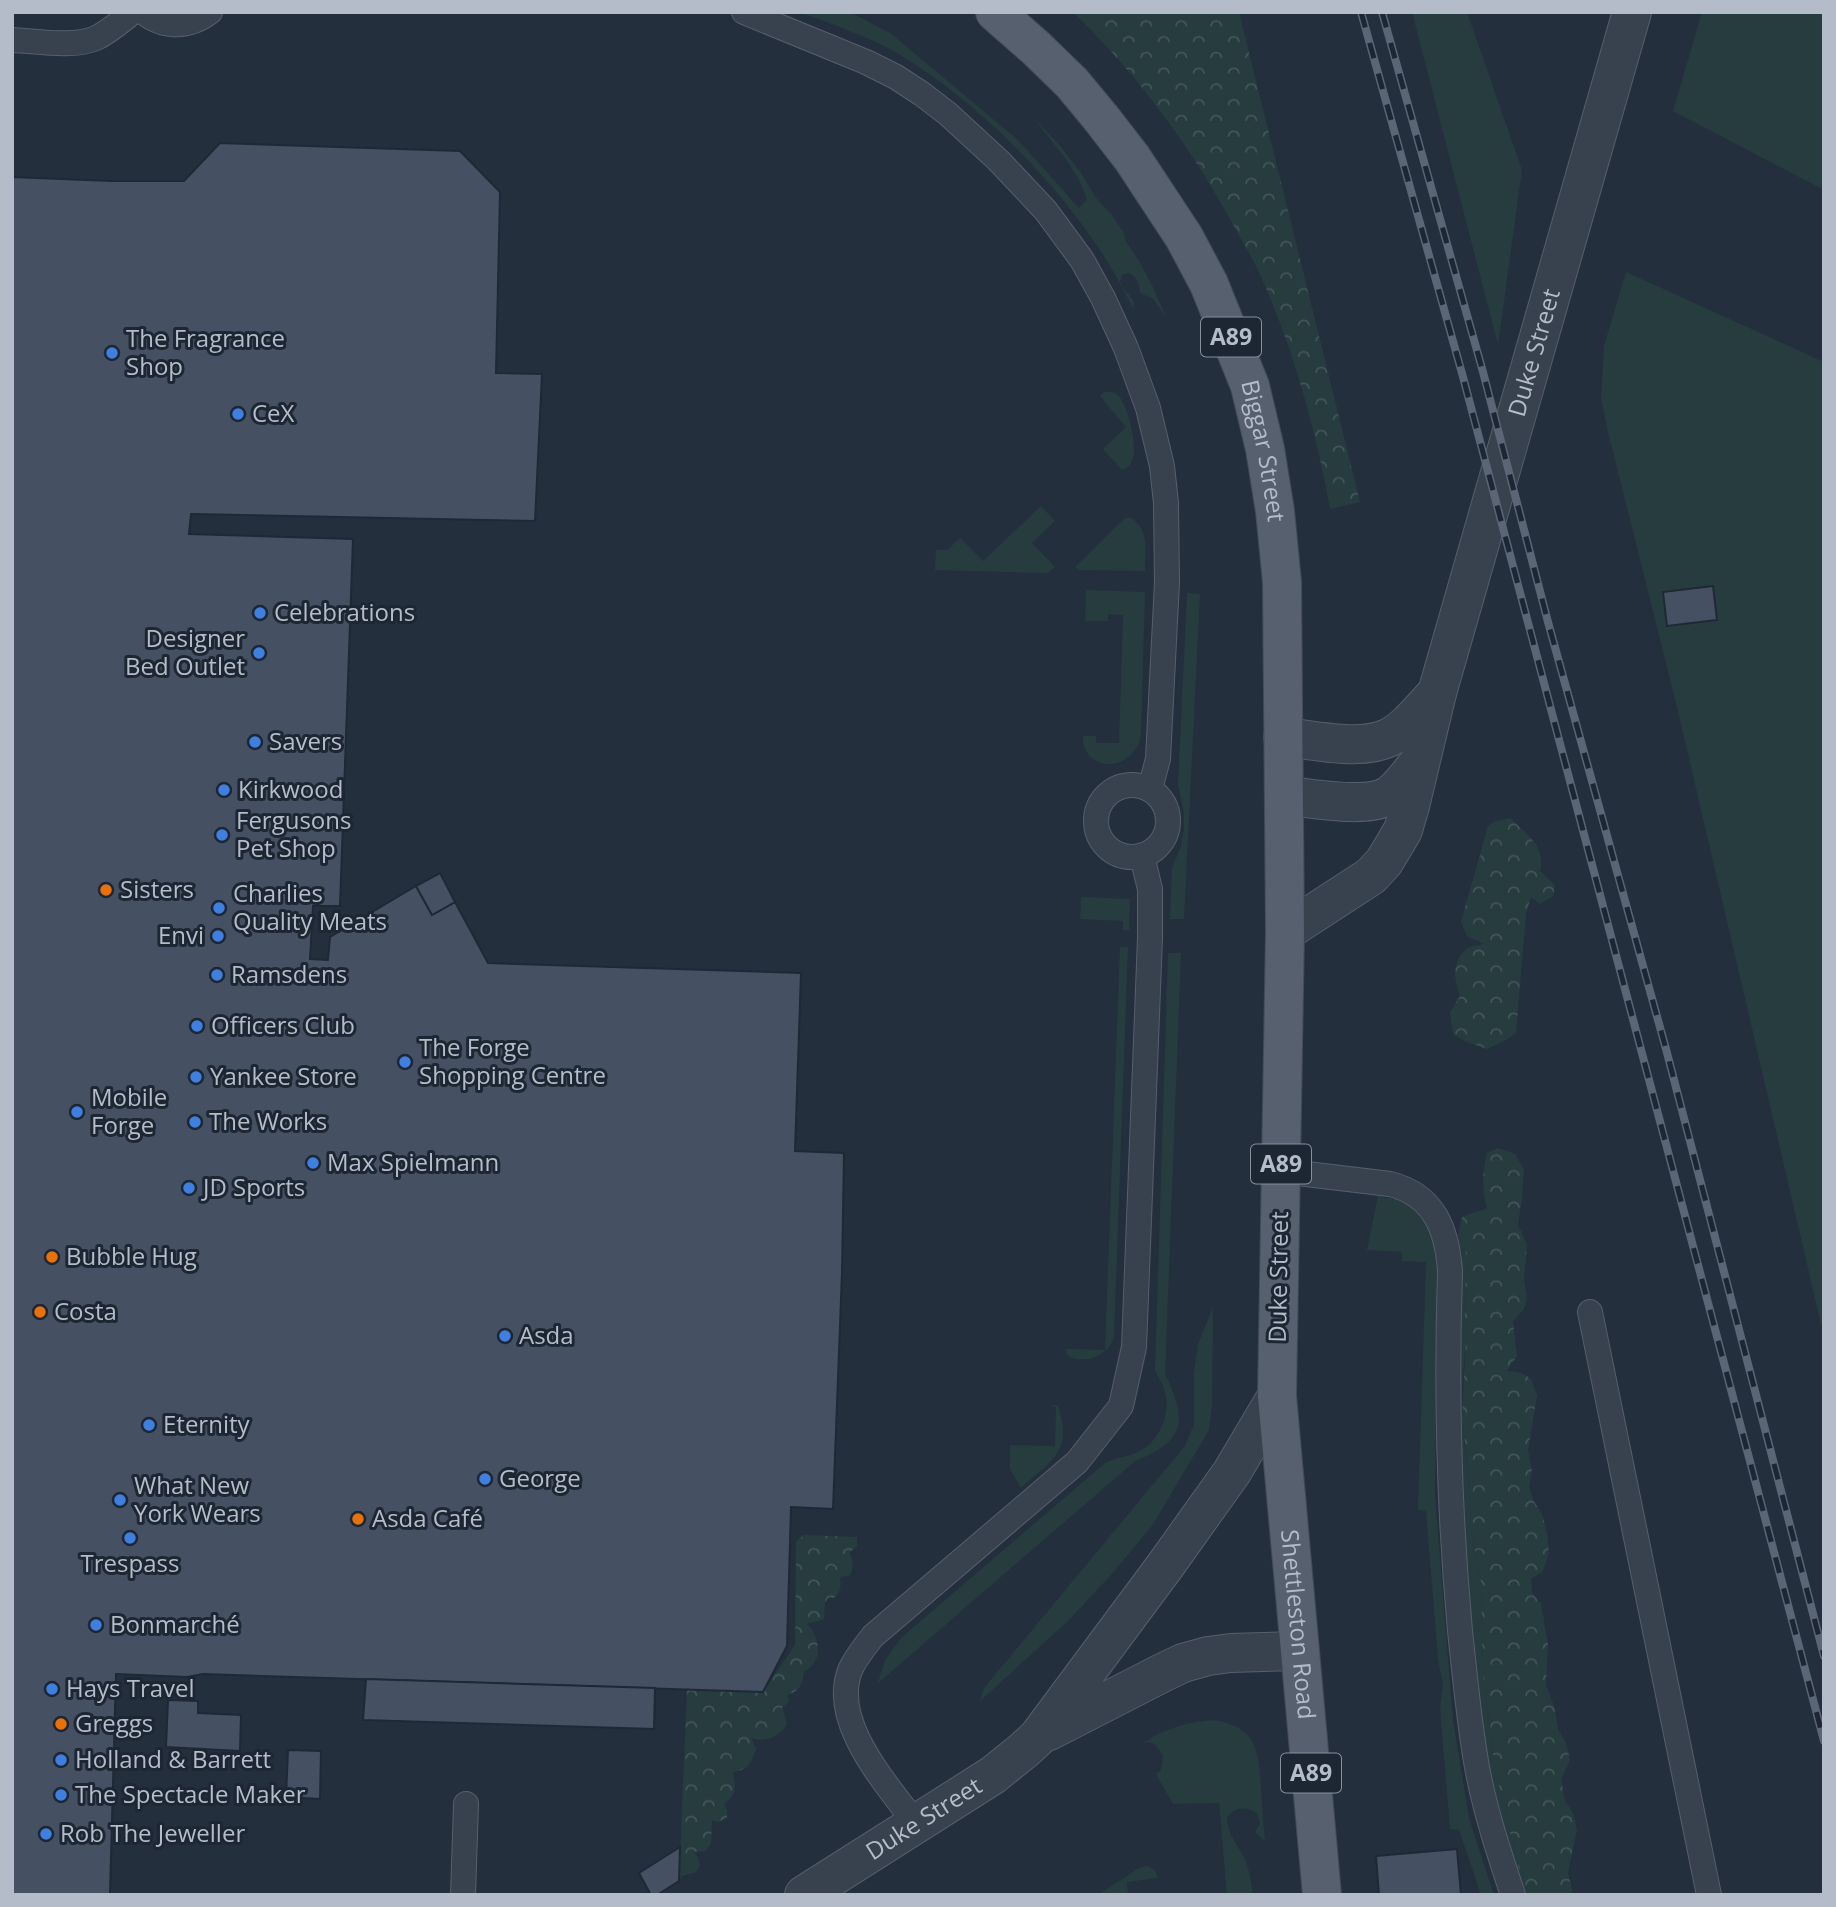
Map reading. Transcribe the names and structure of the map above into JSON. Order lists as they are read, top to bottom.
{
  "streets": {
    "main road": [
      "A89",
      "Duke Street",
      "Biggar Street",
      "Shettleston Road"
    ]
  },
  "crossings": [
    ["Duke Street", "Biggar Street"],
    ["Duke Street", "Shettleston Road"]
  ],
  "places": [
    "The Fragrance Shop",
    "CeX",
    "Celebrations",
    "Designer Bed Outlet",
    "Savers",
    "Kirkwood",
    "Fergusons Pet Shop",
    "Sisters",
    "Charlies Quality Meats",
    "Envi",
    "Ramsdens",
    "Officers Club",
    "The Forge Shopping Centre",
    "Yankee Store",
    "Mobile Forge",
    "The Works",
    "Max Spielmann",
    "JD Sports",
    "Bubble Hug",
    "Costa",
    "Asda",
    "Eternity",
    "George",
    "What New York Wears",
    "Asda Café",
    "Trespass",
    "Bonmarché",
    "Hays Travel",
    "Greggs",
    "Holland & Barrett",
    "The Spectacle Maker",
    "Rob The Jeweller"
  ]
}
